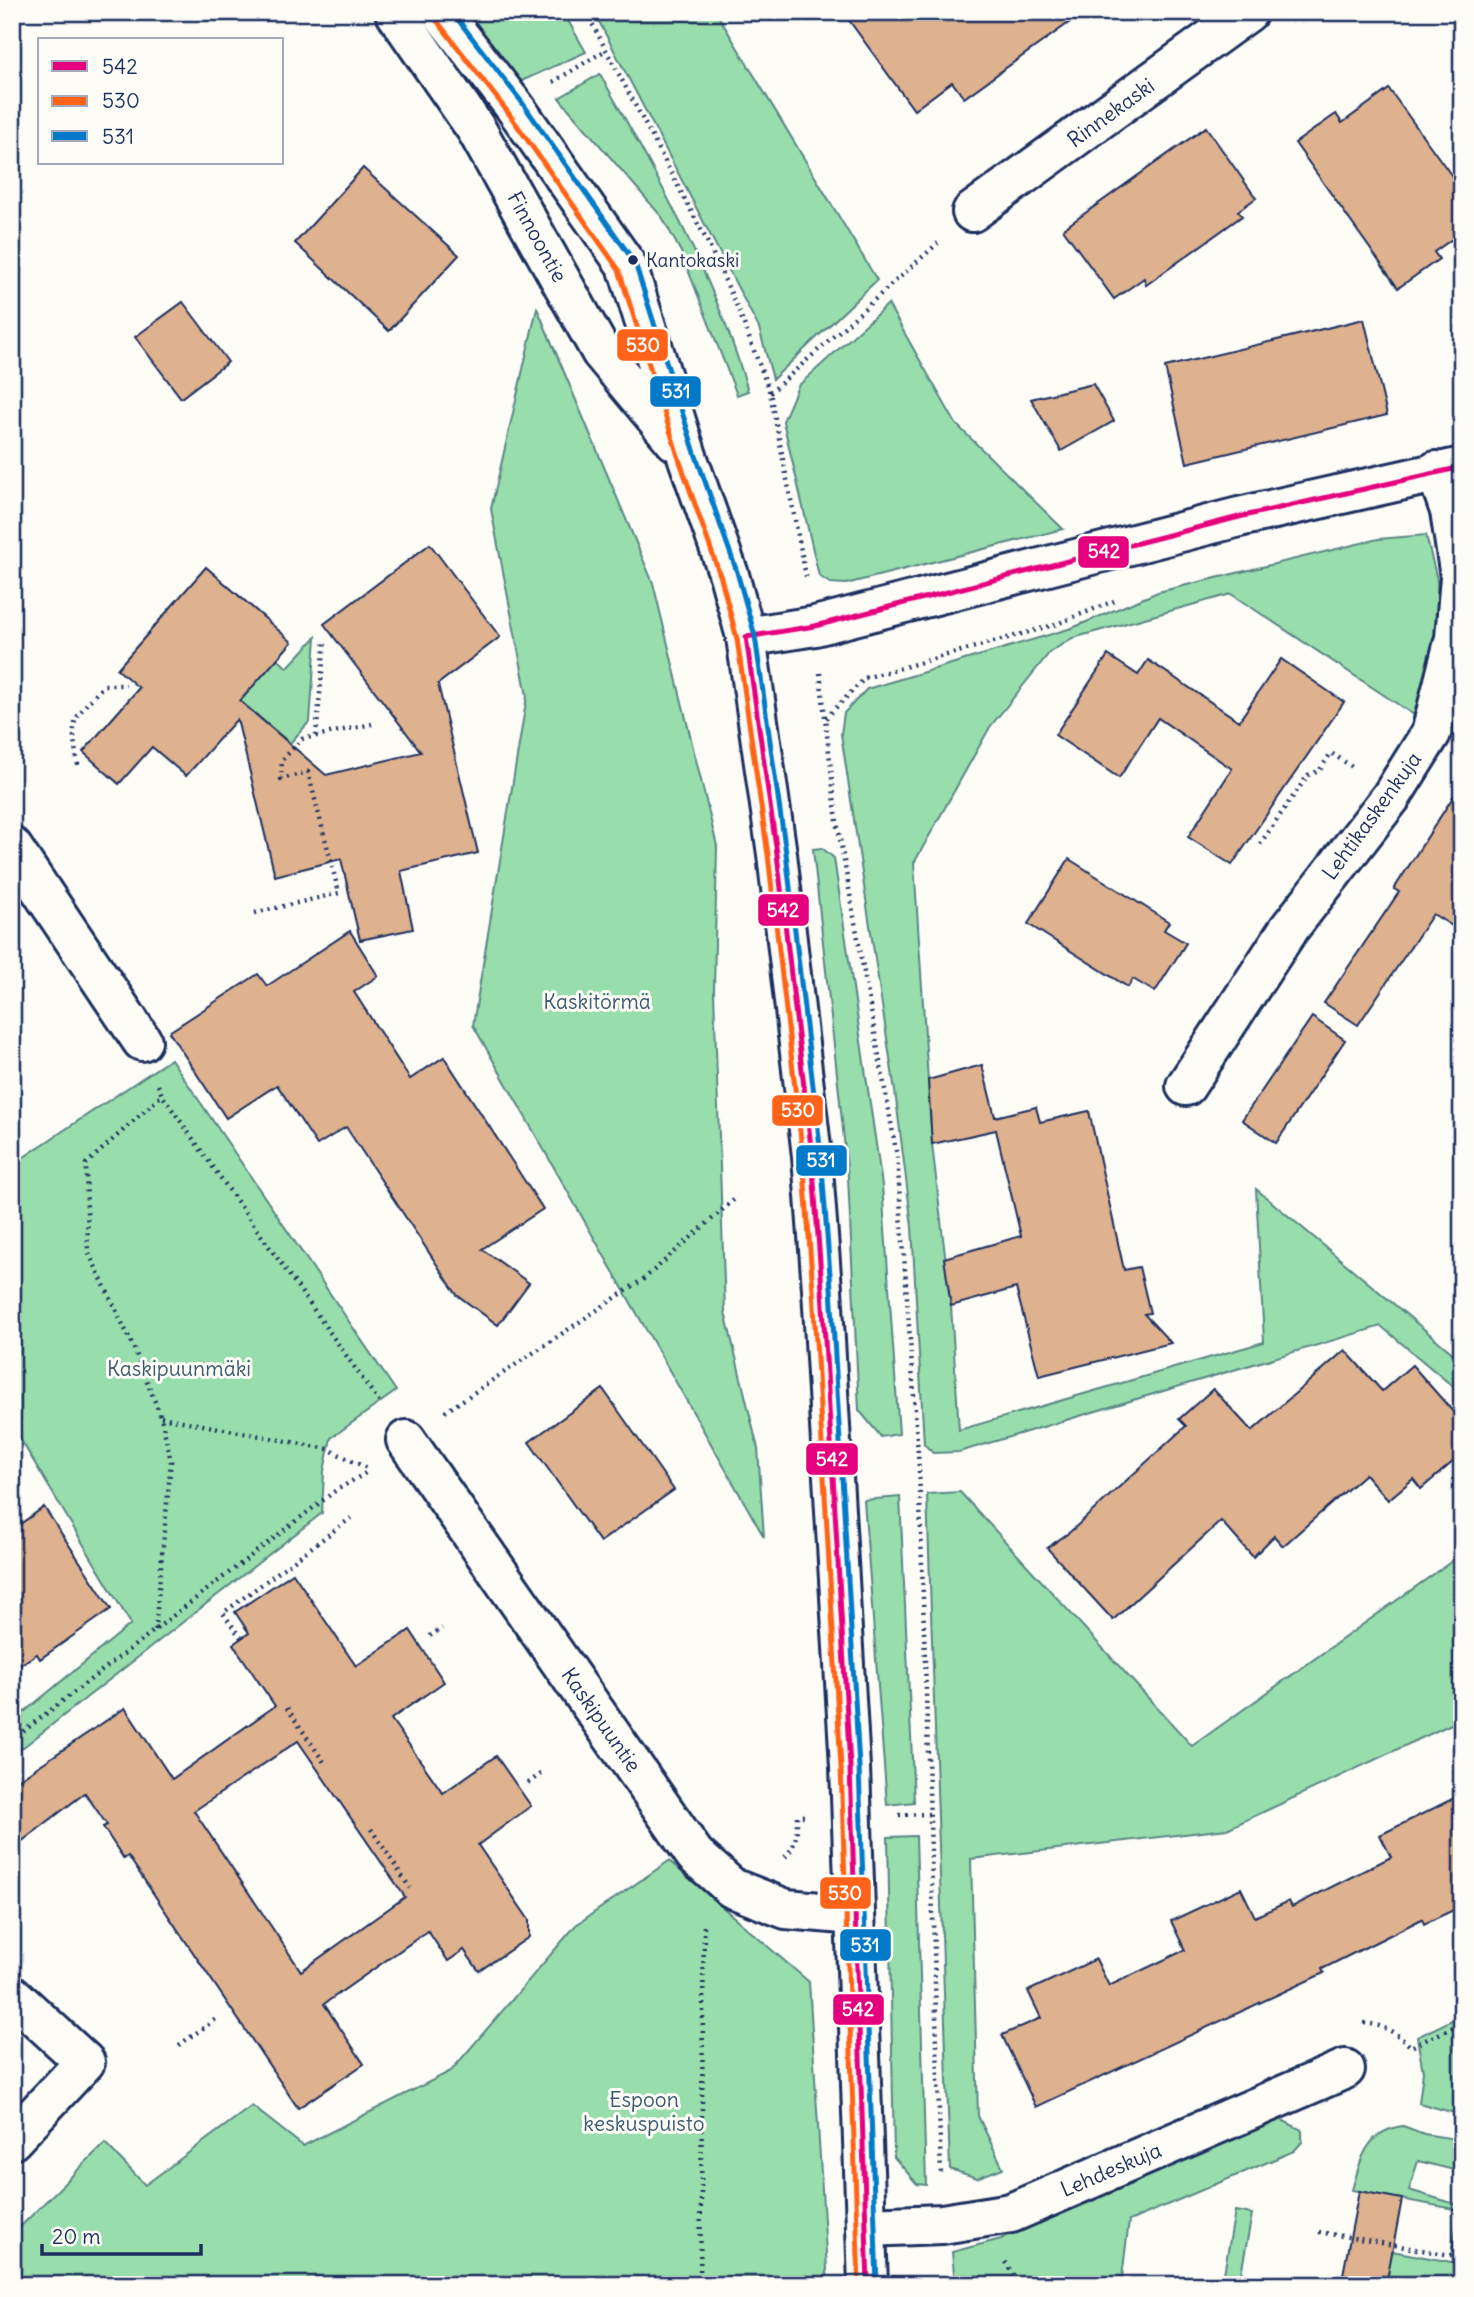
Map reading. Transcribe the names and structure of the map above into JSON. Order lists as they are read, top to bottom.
{
  "streets": {
    "street": [
      "Rinnekaski",
      "Finnoontie",
      "Lehtikaskenkuja",
      "Kaskipuuntie",
      "Lehdeskuja"
    ]
  },
  "crossings": [
    ["Finnoontie", "Kaskipuuntie"],
    ["Finnoontie", "Lehdeskuja"]
  ],
  "parks": ["Kaskitörmä", "Kaskipuunmäki", "Espoon keskuspuisto"],
  "places": ["Kantokaski"],
  "lines": ["transit line 531", "transit line 530", "transit line 542"],
  "legend": ["542", "530", "531"],
  "scale_bar": "20 m"
}
